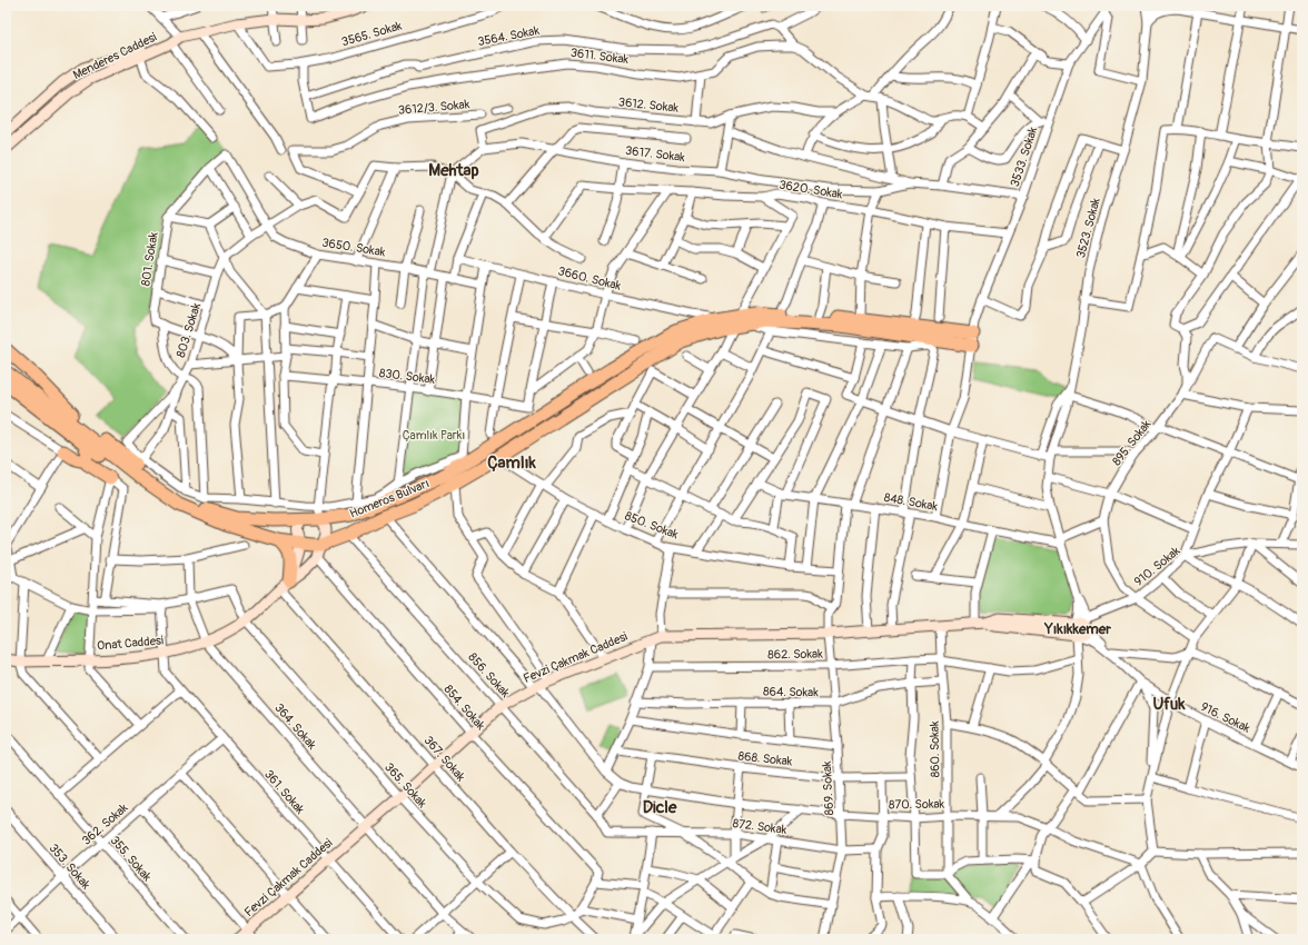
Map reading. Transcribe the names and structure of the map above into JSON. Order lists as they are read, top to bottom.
{
  "streets": {
    "main road": [
      "Menderes Caddesi",
      "Homeros Bulvarı",
      "Onat Caddesi",
      "Fevzi Çakmak Caddesi"
    ],
    "street": [
      "3565. Sokak",
      "3564. Sokak",
      "3611. Sokak",
      "3612. Sokak",
      "3612/3. Sokak",
      "3617. Sokak",
      "3533. Sokak",
      "3620. Sokak",
      "3523. Sokak",
      "3650. Sokak",
      "801. Sokak",
      "3660. Sokak",
      "803. Sokak",
      "830. Sokak",
      "895. Sokak",
      "848. Sokak",
      "850. Sokak",
      "910. Sokak",
      "862. Sokak",
      "856. Sokak",
      "864. Sokak",
      "854. Sokak",
      "916. Sokak",
      "364. Sokak",
      "860. Sokak",
      "367. Sokak",
      "868. Sokak",
      "365. Sokak",
      "869. Sokak",
      "361. Sokak",
      "870. Sokak",
      "362. Sokak",
      "872. Sokak",
      "355. Sokak",
      "353. Sokak"
    ]
  },
  "crossings": [
    ["3564. Sokak", "3611. Sokak"],
    ["3612. Sokak", "3617. Sokak"],
    ["3617. Sokak", "3533. Sokak"],
    ["3533. Sokak", "3620. Sokak"],
    ["3533. Sokak", "848. Sokak"],
    ["3523. Sokak", "848. Sokak"],
    ["3523. Sokak", "910. Sokak"],
    ["3523. Sokak", "Fevzi Çakmak Caddesi"],
    ["3523. Sokak", "916. Sokak"],
    ["3650. Sokak", "803. Sokak"],
    ["801. Sokak", "803. Sokak"],
    ["895. Sokak", "910. Sokak"],
    ["Homeros Bulvarı", "850. Sokak"],
    ["Homeros Bulvarı", "Onat Caddesi"],
    ["Homeros Bulvarı", "856. Sokak"],
    ["Homeros Bulvarı", "854. Sokak"],
    ["Homeros Bulvarı", "870. Sokak"],
    ["848. Sokak", "869. Sokak"],
    ["850. Sokak", "869. Sokak"],
    ["910. Sokak", "Fevzi Çakmak Caddesi"],
    ["910. Sokak", "916. Sokak"],
    ["Onat Caddesi", "854. Sokak"],
    ["Onat Caddesi", "364. Sokak"],
    ["Onat Caddesi", "367. Sokak"],
    ["Onat Caddesi", "365. Sokak"],
    ["Onat Caddesi", "361. Sokak"],
    ["862. Sokak", "860. Sokak"],
    ["862. Sokak", "869. Sokak"],
    ["Fevzi Çakmak Caddesi", "856. Sokak"],
    ["Fevzi Çakmak Caddesi", "854. Sokak"],
    ["Fevzi Çakmak Caddesi", "916. Sokak"],
    ["Fevzi Çakmak Caddesi", "364. Sokak"],
    ["Fevzi Çakmak Caddesi", "860. Sokak"],
    ["Fevzi Çakmak Caddesi", "367. Sokak"],
    ["Fevzi Çakmak Caddesi", "365. Sokak"],
    ["Fevzi Çakmak Caddesi", "869. Sokak"],
    ["Fevzi Çakmak Caddesi", "361. Sokak"],
    ["Fevzi Çakmak Caddesi", "870. Sokak"],
    ["864. Sokak", "860. Sokak"],
    ["864. Sokak", "869. Sokak"],
    ["860. Sokak", "870. Sokak"],
    ["367. Sokak", "365. Sokak"],
    ["868. Sokak", "869. Sokak"],
    ["869. Sokak", "870. Sokak"],
    ["869. Sokak", "872. Sokak"],
    ["361. Sokak", "362. Sokak"],
    ["870. Sokak", "872. Sokak"],
    ["362. Sokak", "355. Sokak"],
    ["362. Sokak", "353. Sokak"]
  ],
  "districts": [
    "Mehtap",
    "Çamlık",
    "Yıkıkkemer",
    "Ufuk",
    "Dicle"
  ],
  "parks": ["Çamlık Parkı"]
}
